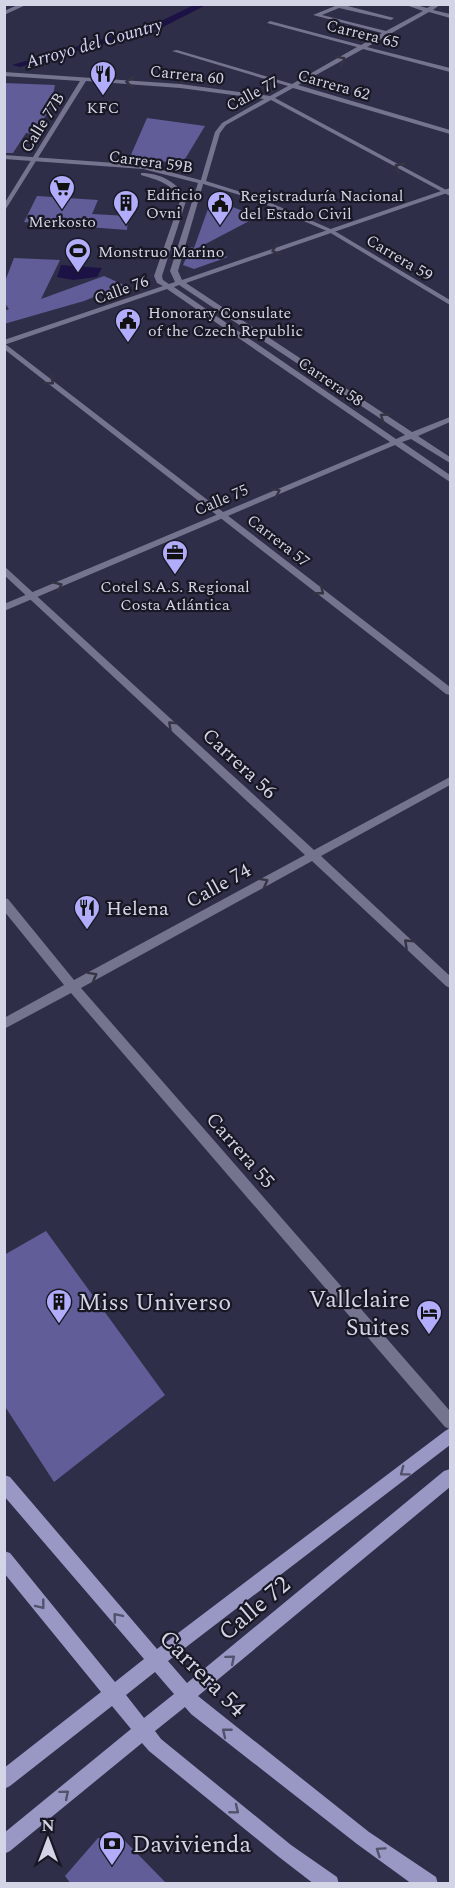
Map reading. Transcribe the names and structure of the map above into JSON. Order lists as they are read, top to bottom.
{
  "streets": {
    "main road": ["Calle 72", "Carrera 54"],
    "street": [
      "Carrera 65",
      "Carrera 60",
      "Carrera 62",
      "Calle 77",
      "Calle 77B",
      "Carrera 59B",
      "Carrera 59",
      "Calle 76",
      "Carrera 58",
      "Calle 75",
      "Carrera 57",
      "Carrera 56",
      "Calle 74",
      "Carrera 55"
    ]
  },
  "crossings": [
    ["Carrera 65", "Calle 77"],
    ["Carrera 60", "Calle 77"],
    ["Carrera 60", "Calle 77B"],
    ["Carrera 60", "Calle 76"],
    ["Carrera 62", "Calle 77"],
    ["Calle 77", "Carrera 59B"],
    ["Calle 77", "Carrera 59"],
    ["Calle 77", "Calle 76"],
    ["Calle 77", "Carrera 58"],
    ["Calle 77B", "Carrera 59B"],
    ["Carrera 59B", "Carrera 59"],
    ["Carrera 59", "Calle 76"],
    ["Calle 76", "Carrera 58"],
    ["Calle 76", "Carrera 57"],
    ["Carrera 58", "Calle 75"],
    ["Calle 75", "Carrera 57"],
    ["Calle 75", "Carrera 56"],
    ["Carrera 56", "Calle 74"],
    ["Calle 74", "Carrera 55"],
    ["Calle 72", "Carrera 54"]
  ],
  "one_way": [
    "Carrera 60",
    "Calle 75",
    "Carrera 57",
    "Carrera 56",
    "Calle 74"
  ],
  "water": ["Arroyo del Country"],
  "places": {
    "restaurant": ["KFC", "Helena"],
    "supermarket": ["Merkosto"],
    "building": ["Edificio Ovni", "Miss Universo"],
    "public building": ["Registraduría Nacional del Estado Civil", "Honorary Consulate of the Czech Republic"],
    "sports": ["Monstruo Marino"],
    "office": ["Cotel S.A.S. Regional Costa Atlántica"],
    "hotel": ["Vallclaire Suites"],
    "bank": ["Davivienda"]
  },
  "north": "top"
}
